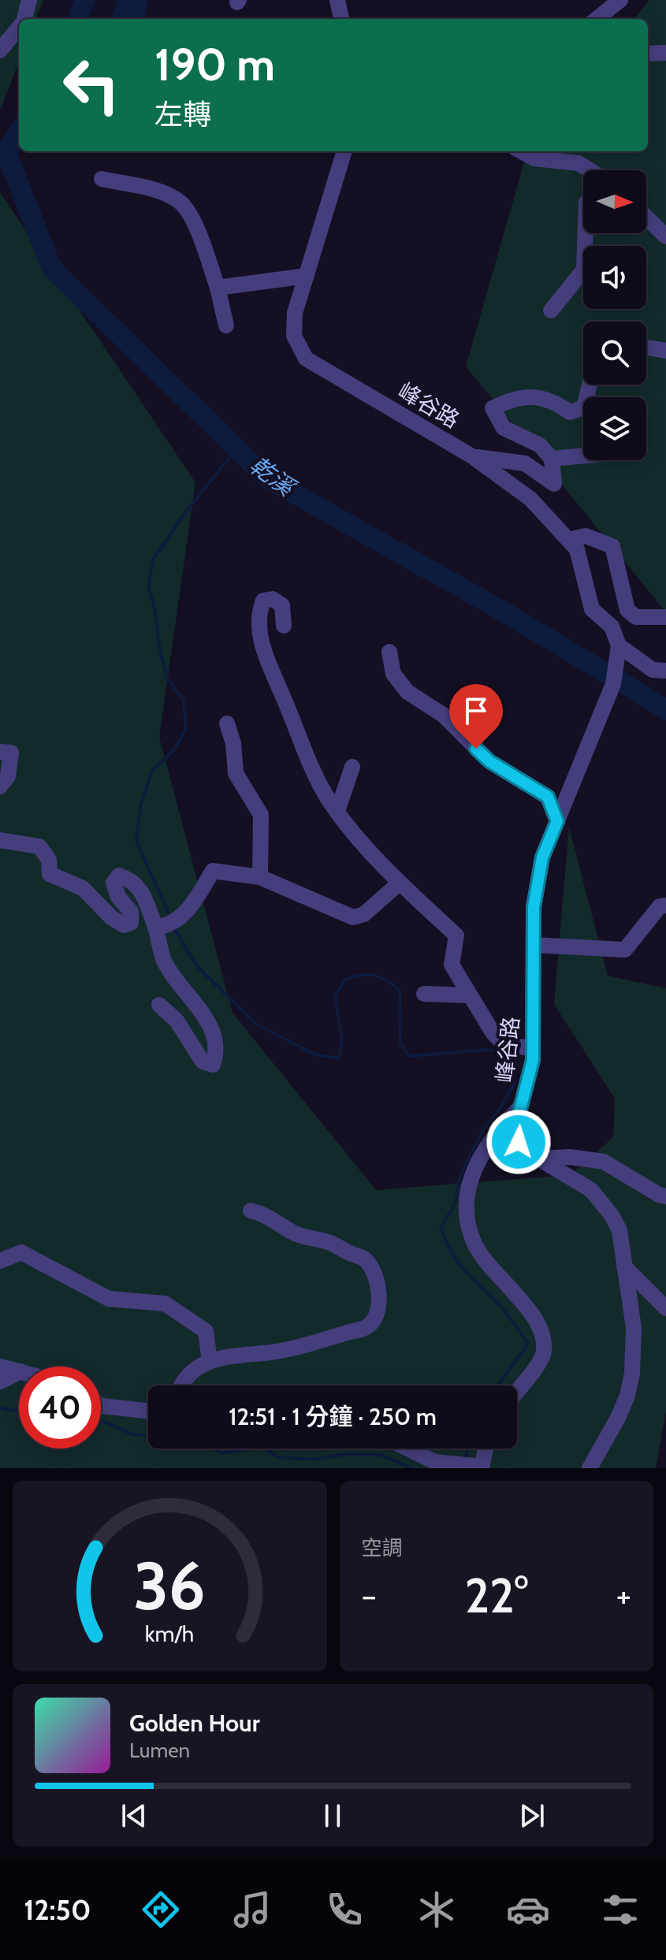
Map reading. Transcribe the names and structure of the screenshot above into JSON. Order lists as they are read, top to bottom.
{
  "streets": {
    "street": ["峰谷路"]
  },
  "water": ["乾溪"],
  "north": "right",
  "page": {
    "turn": ["190 m", "左轉"],
    "limit": "40",
    "trip": "12:51 · 1 分鐘 · 250 m",
    "tile": "空調",
    "heat": ["−", "22°", "+"],
    "song": ["Golden Hour", "Lumen"],
    "tabs": "12:50",
    "gauge": ["36", "km/h"]
  }
}
